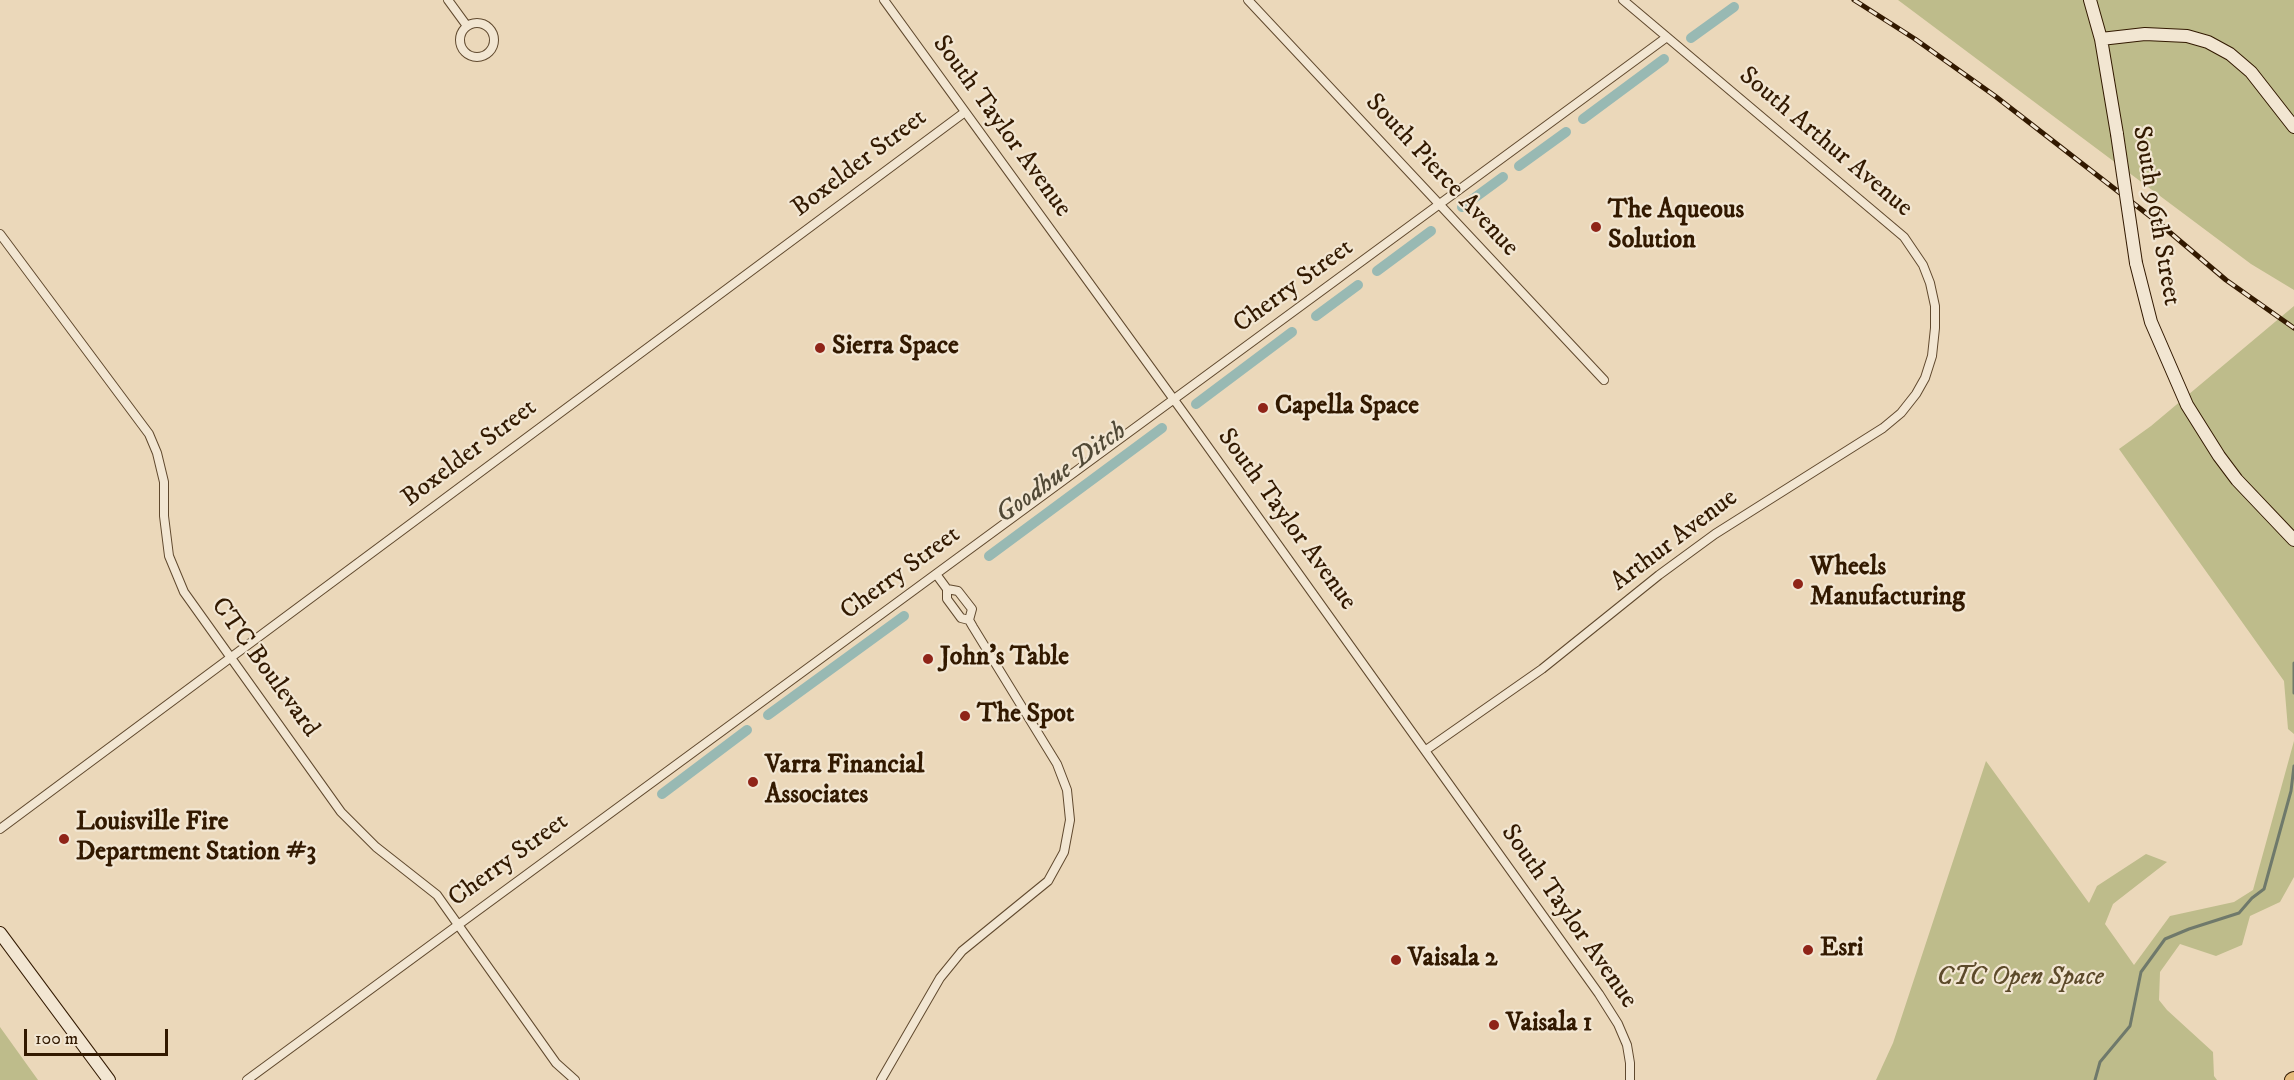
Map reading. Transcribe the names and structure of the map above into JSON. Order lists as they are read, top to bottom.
{
  "streets": {
    "main road": ["South 96th Street"],
    "street": [
      "South Taylor Avenue",
      "South Arthur Avenue",
      "Boxelder Street",
      "South Pierce Avenue",
      "Cherry Street",
      "Arthur Avenue",
      "CTC Boulevard"
    ]
  },
  "crossings": [
    ["South Taylor Avenue", "Boxelder Street"],
    ["South Taylor Avenue", "Cherry Street"],
    ["South Taylor Avenue", "Arthur Avenue"],
    ["South Arthur Avenue", "Cherry Street"],
    ["South Arthur Avenue", "Arthur Avenue"],
    ["Boxelder Street", "CTC Boulevard"],
    ["South Pierce Avenue", "Cherry Street"],
    ["Cherry Street", "CTC Boulevard"]
  ],
  "water": ["Goodhue Ditch"],
  "parks": ["CTC Open Space"],
  "places": [
    "The Aqueous Solution",
    "Sierra Space",
    "Capella Space",
    "Wheels Manufacturing",
    "John's Table",
    "The Spot",
    "Varra Financial Associates",
    "Louisville Fire Department Station #3",
    "Esri",
    "Vaisala 2",
    "Vaisala 1"
  ],
  "scale_bar": "100 m"
}
